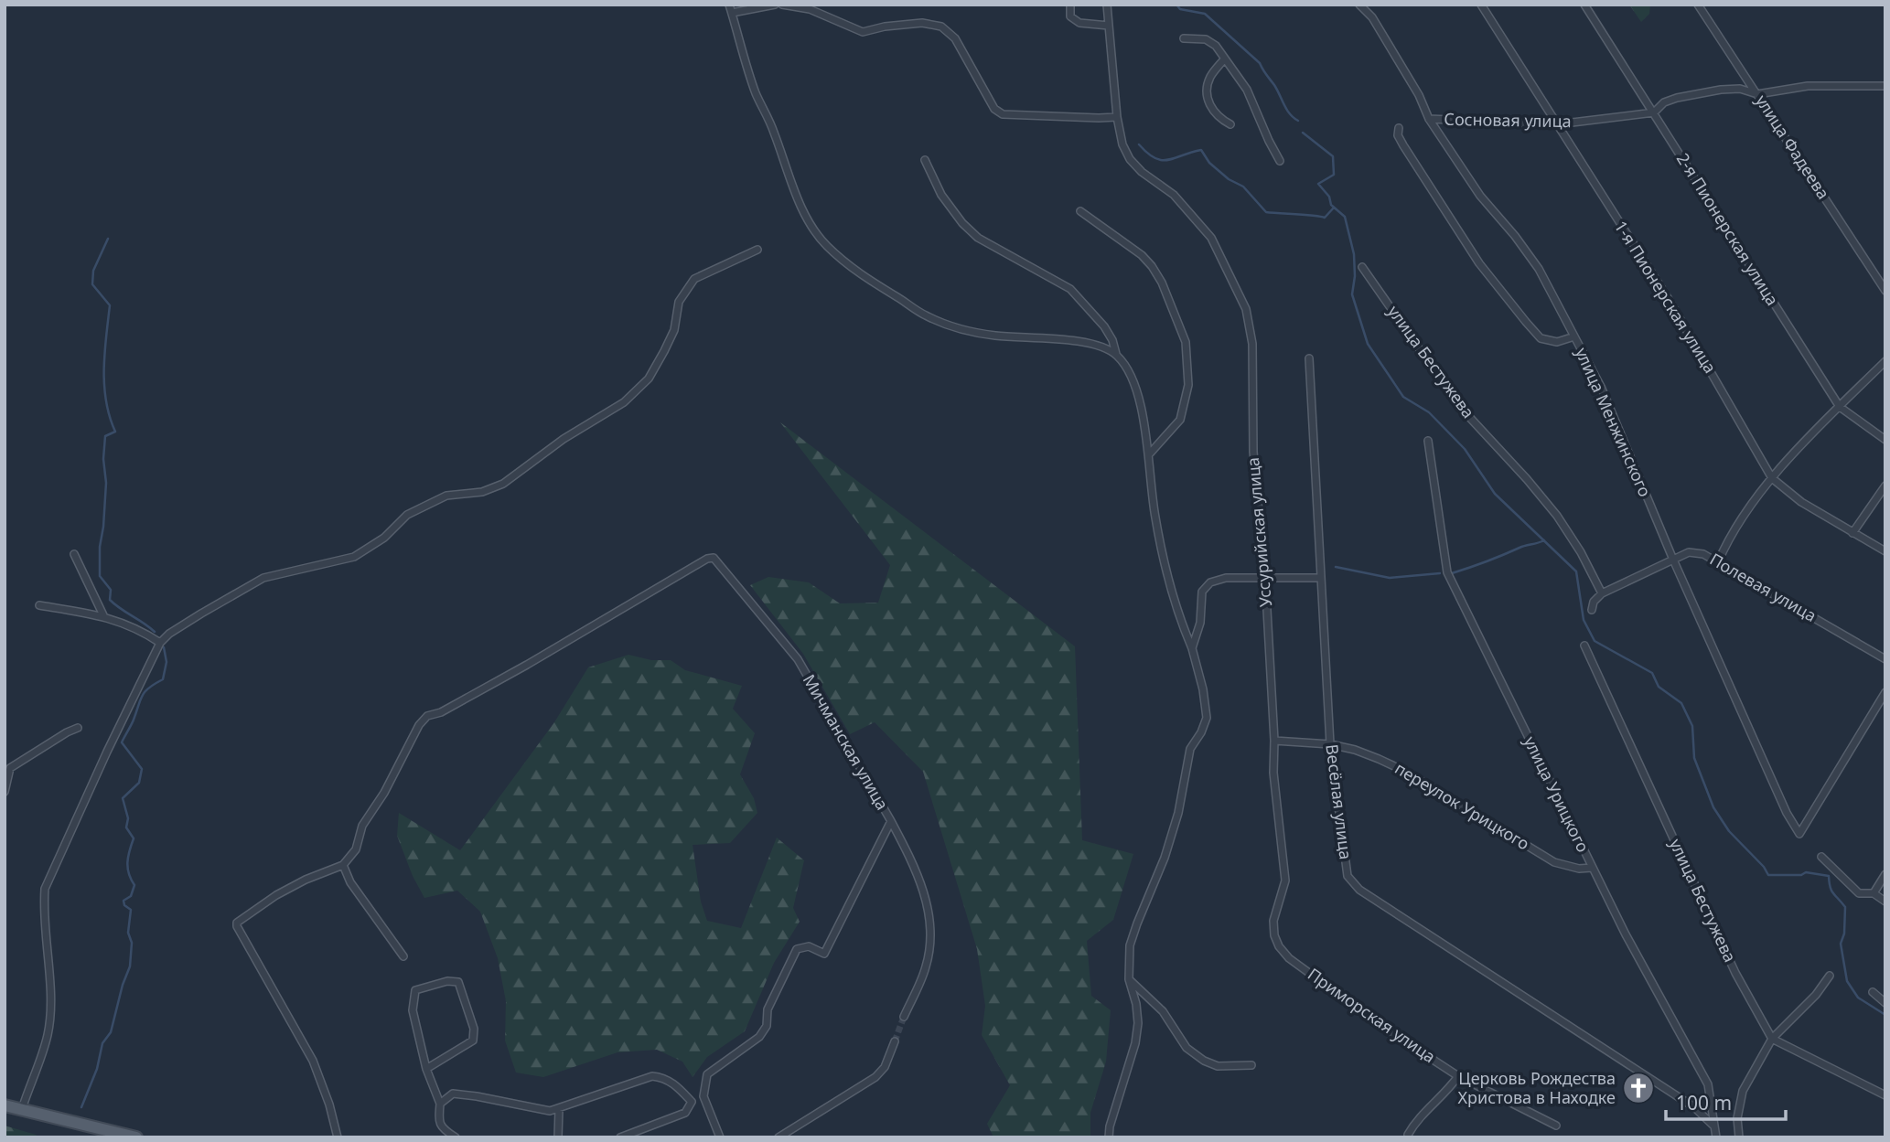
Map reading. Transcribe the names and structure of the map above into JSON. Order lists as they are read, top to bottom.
{
  "streets": {
    "street": [
      "Сосновая улица",
      "улица Фадеева",
      "2-я Пионерская улица",
      "1-я Пионерская улица",
      "улица Бестужева",
      "улица Менжинского",
      "Уссурийская улица",
      "Полевая улица",
      "Мичманская улица",
      "улица Урицкого",
      "Весёлая улица",
      "переулок Урицкого",
      "Приморская улица"
    ]
  },
  "crossings": [
    ["Сосновая улица", "улица Фадеева"],
    ["Сосновая улица", "2-я Пионерская улица"],
    ["Сосновая улица", "1-я Пионерская улица"],
    ["Сосновая улица", "улица Менжинского"],
    ["улица Бестужева", "Полевая улица"],
    ["улица Менжинского", "Полевая улица"],
    ["Уссурийская улица", "переулок Урицкого"],
    ["Уссурийская улица", "Приморская улица"],
    ["улица Урицкого", "Весёлая улица"],
    ["улица Урицкого", "переулок Урицкого"],
    ["Весёлая улица", "переулок Урицкого"]
  ],
  "places": {
    "church": ["Церковь Рождества Христова в Находке"]
  },
  "scale_bar": "100 m"
}
